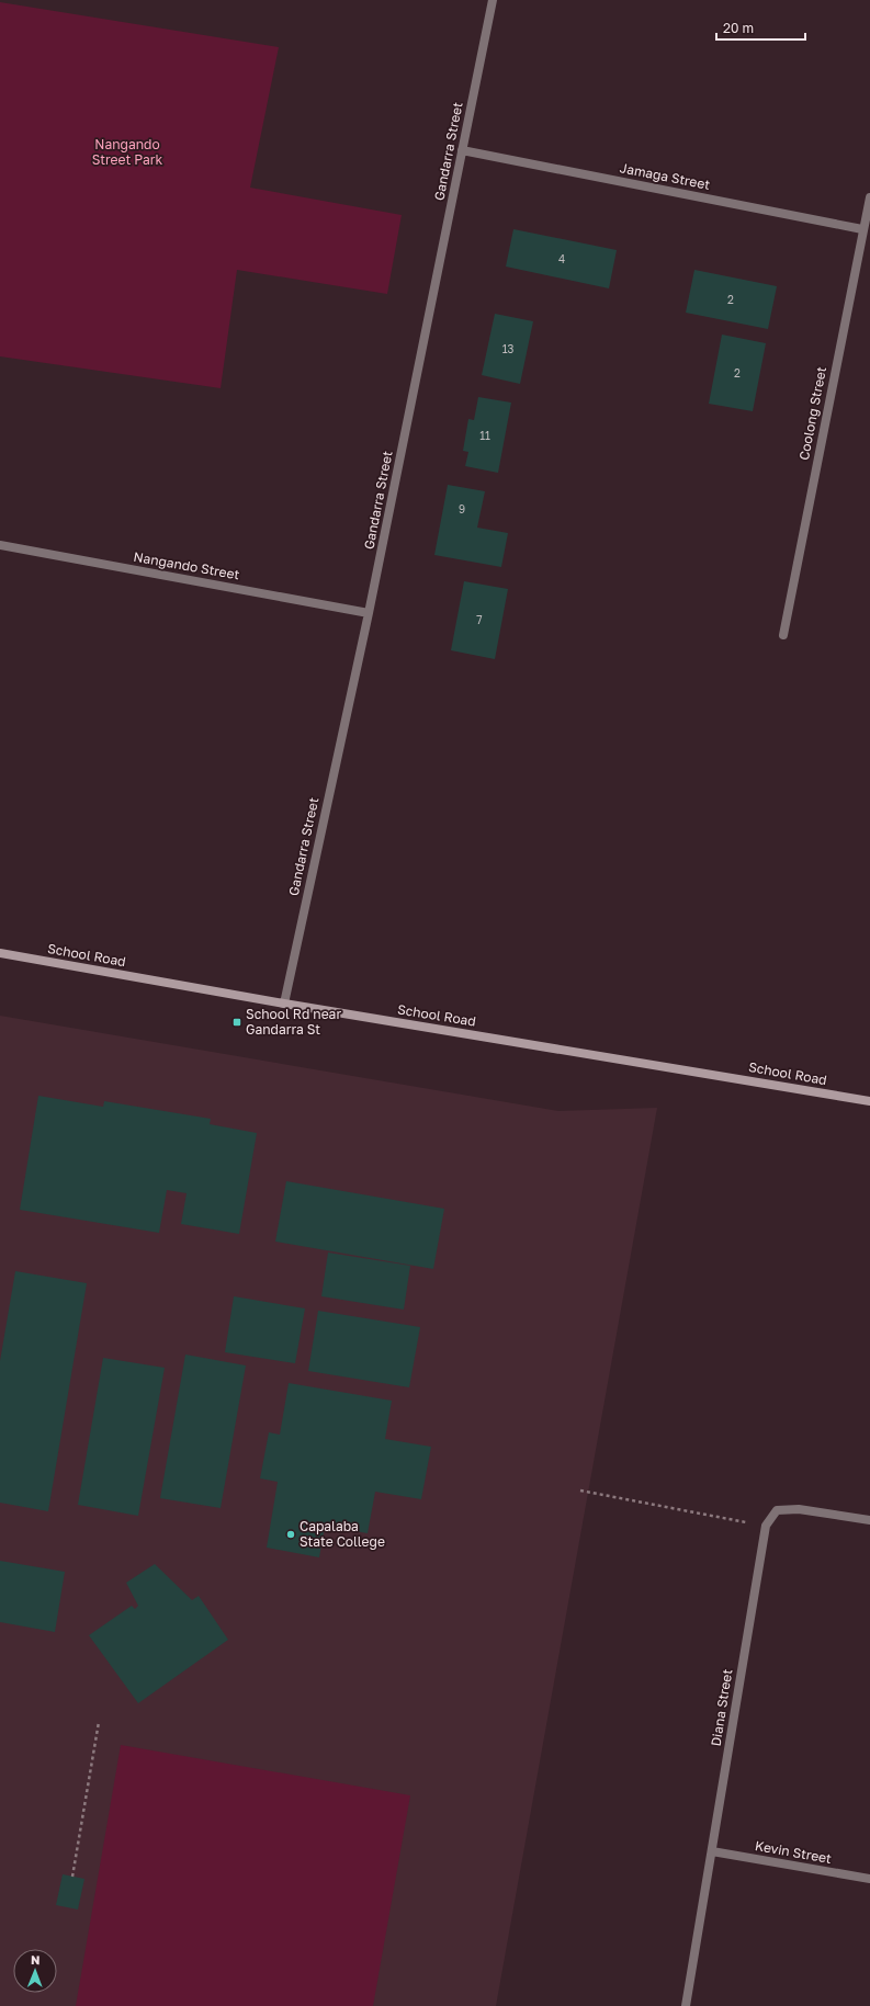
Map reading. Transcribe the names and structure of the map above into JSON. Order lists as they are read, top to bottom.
{
  "streets": {
    "street": [
      "Gandarra Street",
      "Jamaga Street",
      "Coolong Street",
      "Nangando Street",
      "School Road",
      "Diana Street",
      "Kevin Street"
    ]
  },
  "crossings": [
    ["Gandarra Street", "Jamaga Street"],
    ["Gandarra Street", "Nangando Street"],
    ["Gandarra Street", "School Road"],
    ["Jamaga Street", "Coolong Street"],
    ["Diana Street", "Kevin Street"]
  ],
  "parks": ["Nangando Street Park"],
  "places": {
    "transit": ["School Rd near Gandarra St"],
    "other": ["Capalaba State College"]
  },
  "house_numbers": [
    "4",
    "2",
    "13",
    "2",
    "11",
    "9",
    "7"
  ],
  "scale_bar": "20 m",
  "north": "top"
}
